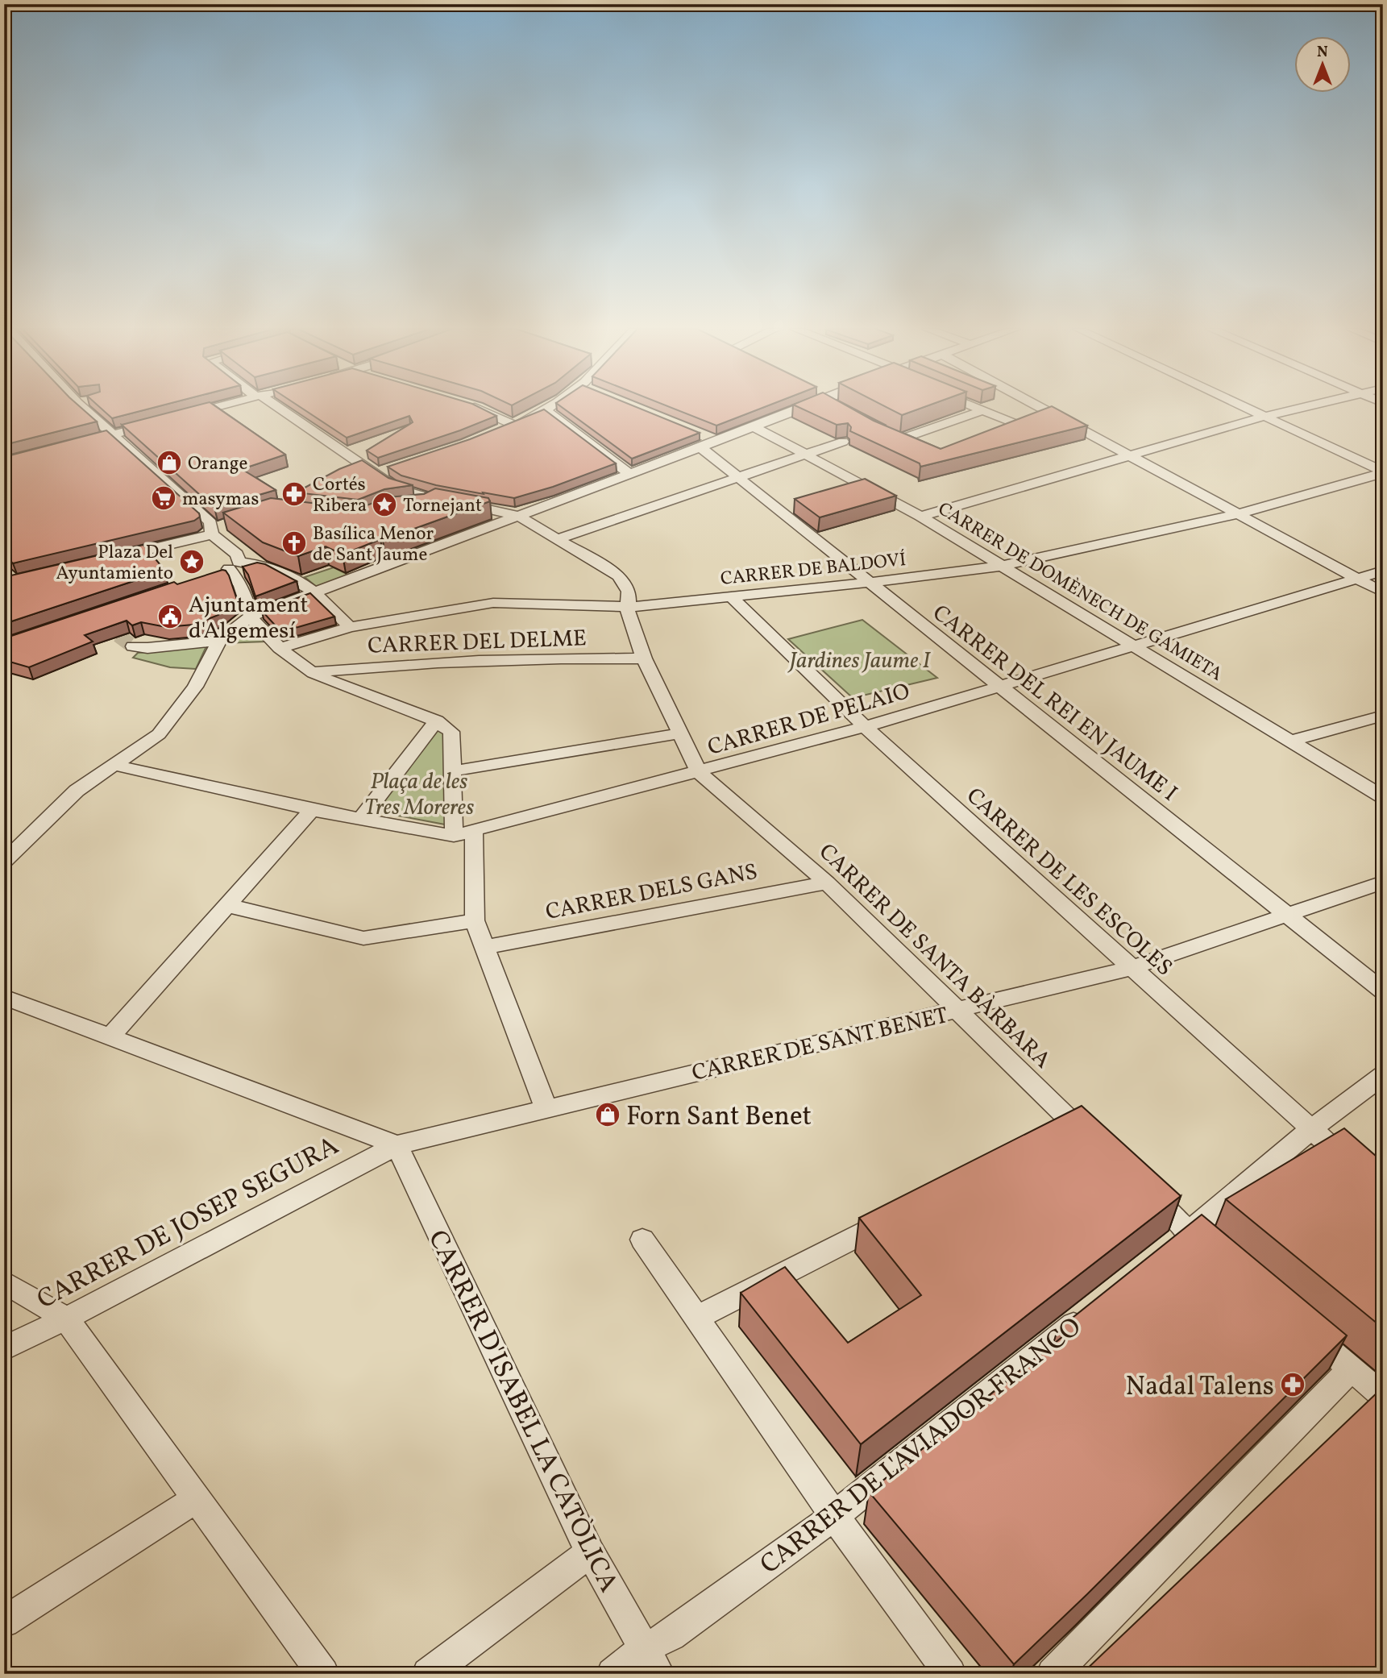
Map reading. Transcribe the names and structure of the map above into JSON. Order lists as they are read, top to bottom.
{
  "streets": {
    "street": [
      "CARRER DE BALDOVÍ",
      "CARRER DE DOMÈNECH DE GAMIETA",
      "CARRER DEL DELME",
      "CARRER DEL REI EN JAUME I",
      "CARRER DE PELAIO",
      "CARRER DE LES ESCOLES",
      "CARRER DELS GANS",
      "CARRER DE SANTA BÀRBARA",
      "CARRER DE SANT BENET",
      "CARRER DE JOSEP SEGURA",
      "CARRER D'ISABEL LA CATÒLICA",
      "CARRER DE L'AVIADOR FRANCO"
    ]
  },
  "crossings": [
    ["CARRER DE BALDOVÍ", "CARRER DE DOMÈNECH DE GAMIETA"],
    ["CARRER DE BALDOVÍ", "CARRER DEL REI EN JAUME I"],
    ["CARRER DE BALDOVÍ", "CARRER DE LES ESCOLES"],
    ["CARRER DE BALDOVÍ", "CARRER DE SANTA BÀRBARA"],
    ["CARRER DE DOMÈNECH DE GAMIETA", "CARRER DE PELAIO"],
    ["CARRER DEL DELME", "CARRER DE SANTA BÀRBARA"],
    ["CARRER DEL REI EN JAUME I", "CARRER DE PELAIO"],
    ["CARRER DEL REI EN JAUME I", "CARRER DE SANT BENET"],
    ["CARRER DE PELAIO", "CARRER DE LES ESCOLES"],
    ["CARRER DE PELAIO", "CARRER DE SANTA BÀRBARA"],
    ["CARRER DE LES ESCOLES", "CARRER DE SANT BENET"],
    ["CARRER DELS GANS", "CARRER DE SANTA BÀRBARA"],
    ["CARRER DE SANTA BÀRBARA", "CARRER DE SANT BENET"],
    ["CARRER DE SANT BENET", "CARRER DE JOSEP SEGURA"],
    ["CARRER DE SANT BENET", "CARRER D'ISABEL LA CATÒLICA"],
    ["CARRER DE JOSEP SEGURA", "CARRER D'ISABEL LA CATÒLICA"],
    ["CARRER D'ISABEL LA CATÒLICA", "CARRER DE L'AVIADOR FRANCO"]
  ],
  "parks": ["Jardines Jaume I", "Plaça de les Tres Moreres"],
  "places": {
    "shop": ["Orange", "Forn Sant Benet"],
    "pharmacy": ["Cortés Ribera", "Nadal Talens"],
    "supermarket": ["masymas"],
    "place": ["Tornejant", "Plaza Del Ayuntamiento"],
    "church": ["Basílica Menor de Sant Jaume"],
    "public building": ["Ajuntament d'Algemesí"]
  },
  "north": "top"
}
